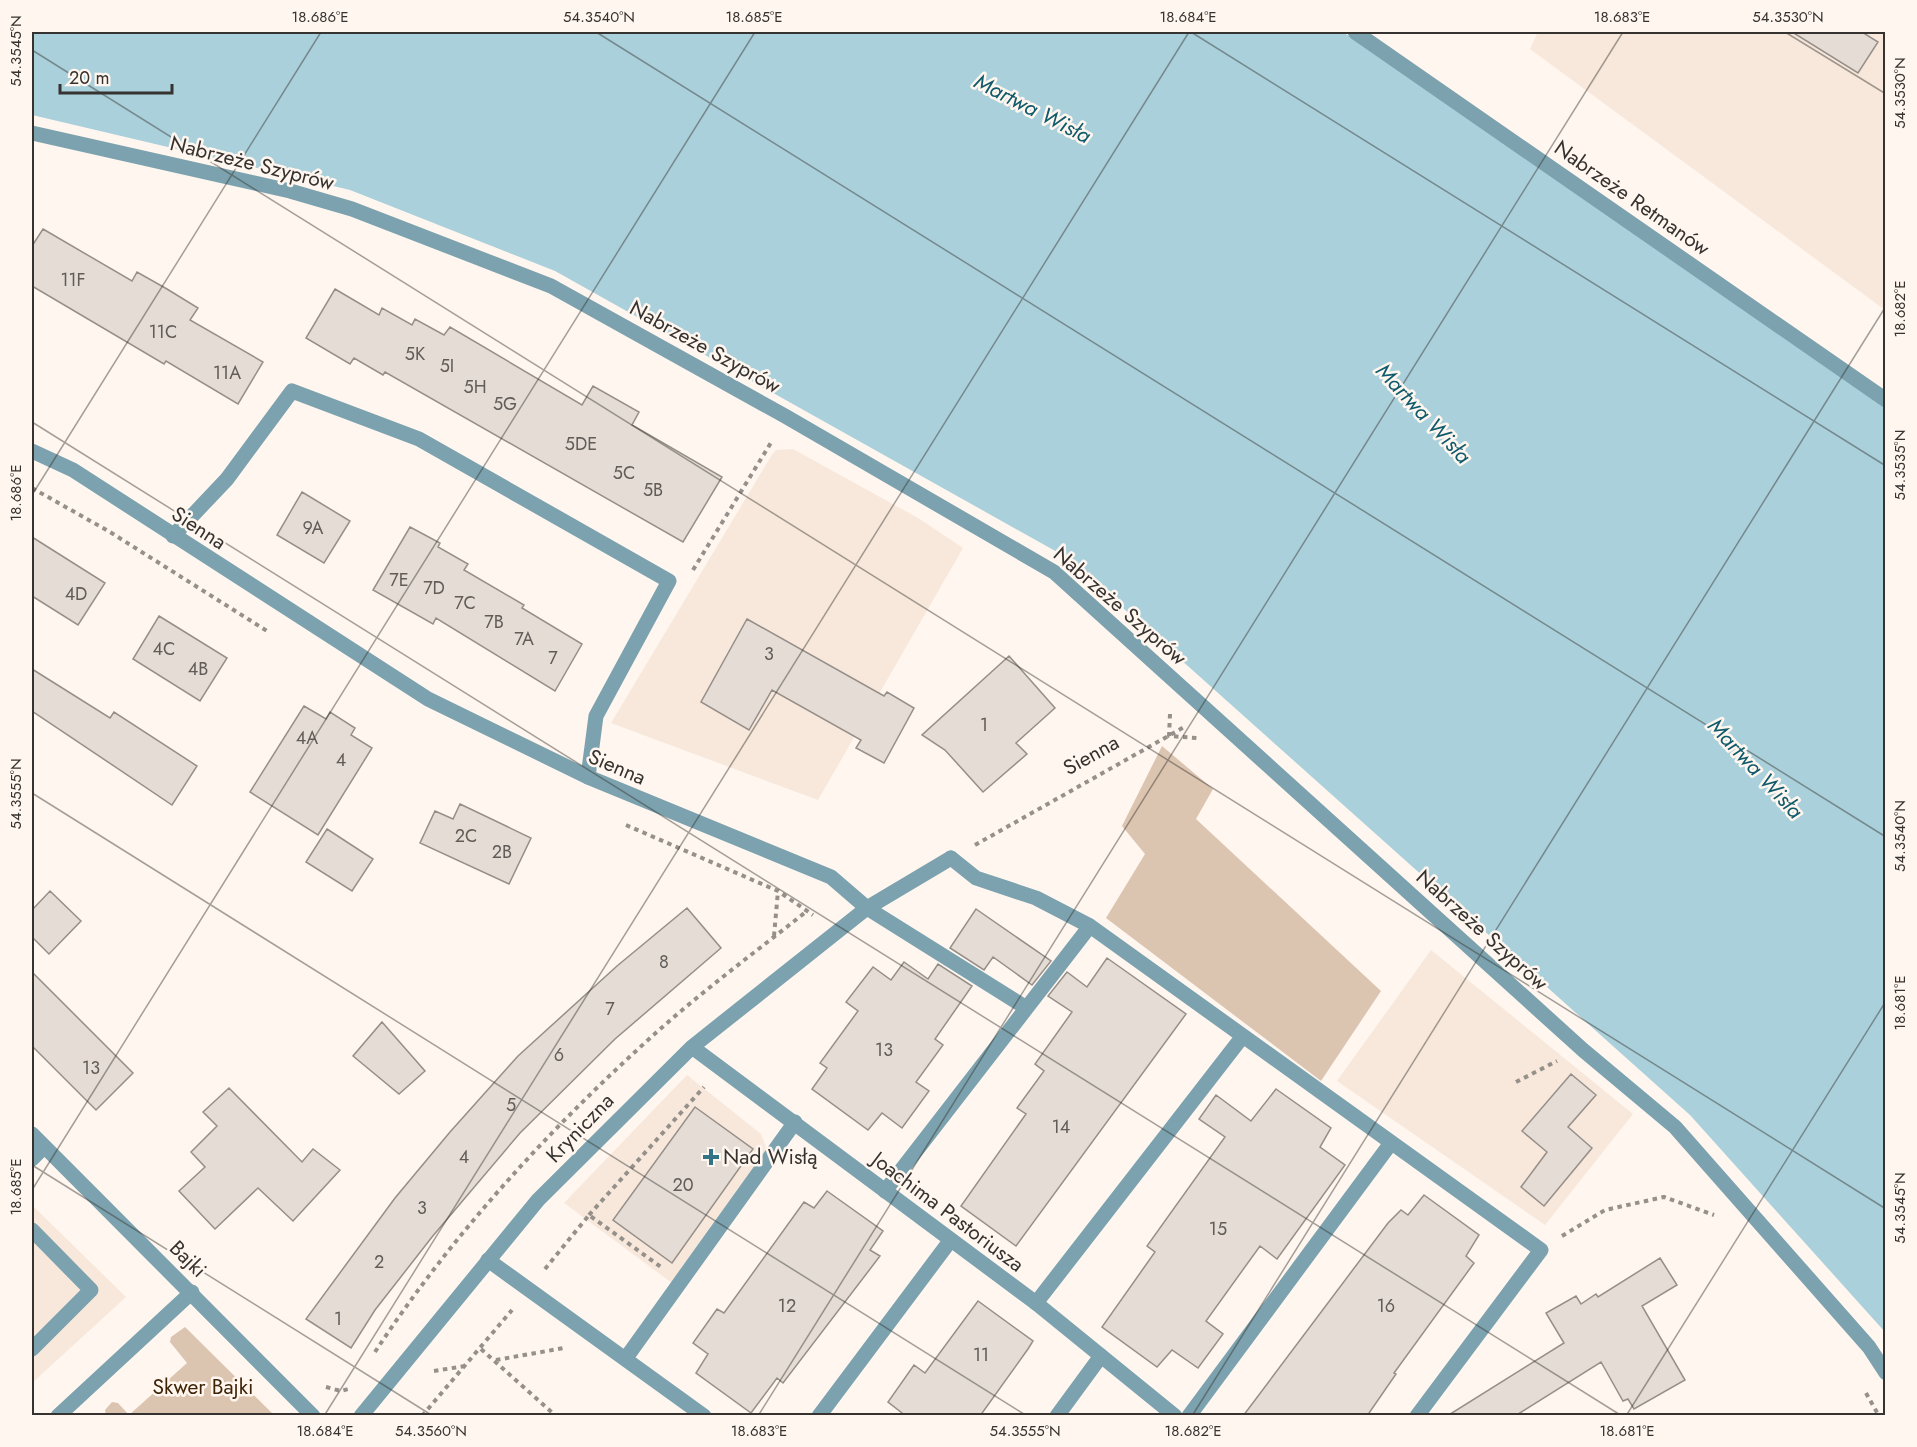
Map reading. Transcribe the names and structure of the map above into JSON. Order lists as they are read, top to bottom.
{
  "streets": {
    "street": [
      "Nabrzeże Szyprów",
      "Nabrzeże Retmanów",
      "Sienna",
      "Kryniczna",
      "Joachima Pastoriusza",
      "Bajki"
    ]
  },
  "crossings": [
    ["Sienna", "Kryniczna"],
    ["Kryniczna", "Joachima Pastoriusza"]
  ],
  "water": ["Martwa Wisła"],
  "parks": ["Skwer Bajki"],
  "places": {
    "health": ["Nad Wisłą"]
  },
  "house_numbers": [
    "11F",
    "11C",
    "5K",
    "5I",
    "11A",
    "5H",
    "5G",
    "5DE",
    "5C",
    "5B",
    "9A",
    "7E",
    "7D",
    "4D",
    "7C",
    "7B",
    "7A",
    "4C",
    "3",
    "7",
    "4B",
    "1",
    "4A",
    "4",
    "2C",
    "2B",
    "8",
    "7",
    "13",
    "6",
    "13",
    "5",
    "14",
    "4",
    "20",
    "3",
    "15",
    "2",
    "12",
    "16",
    "1",
    "11"
  ],
  "scale_bar": "20 m",
  "coordinates": [
    "18.686°E",
    "54.3540°N",
    "18.685°E",
    "18.684°E",
    "18.683°E",
    "54.3530°N",
    "54.3545°N",
    "18.682°E",
    "54.3535°N",
    "54.3555°N",
    "18.681°E",
    "54.3560°N"
  ]
}
